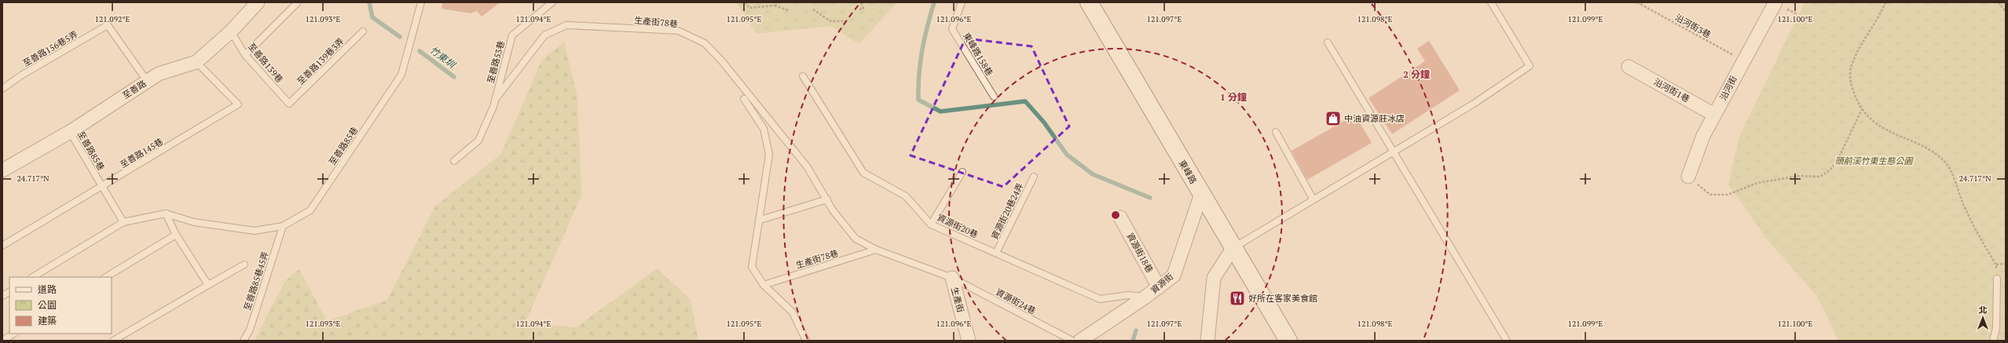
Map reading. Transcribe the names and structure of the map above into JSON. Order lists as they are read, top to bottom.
{
  "streets": {
    "main road": ["東峰路"],
    "street": [
      "沿河街",
      "至善路",
      "沿河街1巷",
      "資源街18巷",
      "資源街",
      "生產街"
    ],
    "lane": [
      "生產街78巷",
      "至善路156巷5弄",
      "東峰路158巷",
      "至善路139巷3弄",
      "至善路53巷",
      "至善路139巷",
      "至善路85巷",
      "至善路145巷",
      "資源街20巷24弄",
      "資源街20巷",
      "至善路85巷45弄",
      "資源街24巷"
    ],
    "path": ["沿河街3巷"]
  },
  "crossings": [
    ["生產街78巷", "至善路53巷"],
    ["生產街78巷", "生產街"],
    ["生產街78巷", "資源街24巷"],
    ["沿河街3巷", "沿河街"],
    ["至善路156巷5弄", "至善路"],
    ["至善路139巷3弄", "至善路139巷"],
    ["至善路139巷", "至善路"],
    ["沿河街", "沿河街1巷"],
    ["至善路", "至善路85巷"],
    ["至善路", "至善路145巷"],
    ["至善路85巷", "至善路145巷"],
    ["至善路85巷", "至善路85巷45弄"],
    ["東峰路", "資源街"],
    ["資源街20巷24弄", "資源街20巷"],
    ["資源街20巷", "資源街"],
    ["資源街18巷", "資源街"],
    ["生產街", "資源街24巷"]
  ],
  "water": ["竹東圳"],
  "parks": ["頭前溪竹東生態公園"],
  "places": {
    "shop": ["中油資源莊冰店"],
    "restaurant": ["好所在客家美食館"]
  },
  "legend": ["道路", "公園", "建築"],
  "north": "top",
  "coordinates": [
    "121.092°E",
    "121.093°E",
    "121.094°E",
    "121.095°E",
    "121.096°E",
    "121.097°E",
    "121.098°E",
    "121.099°E",
    "121.100°E",
    "24.717°N"
  ],
  "rings": ["2 分鐘", "1 分鐘"]
}
